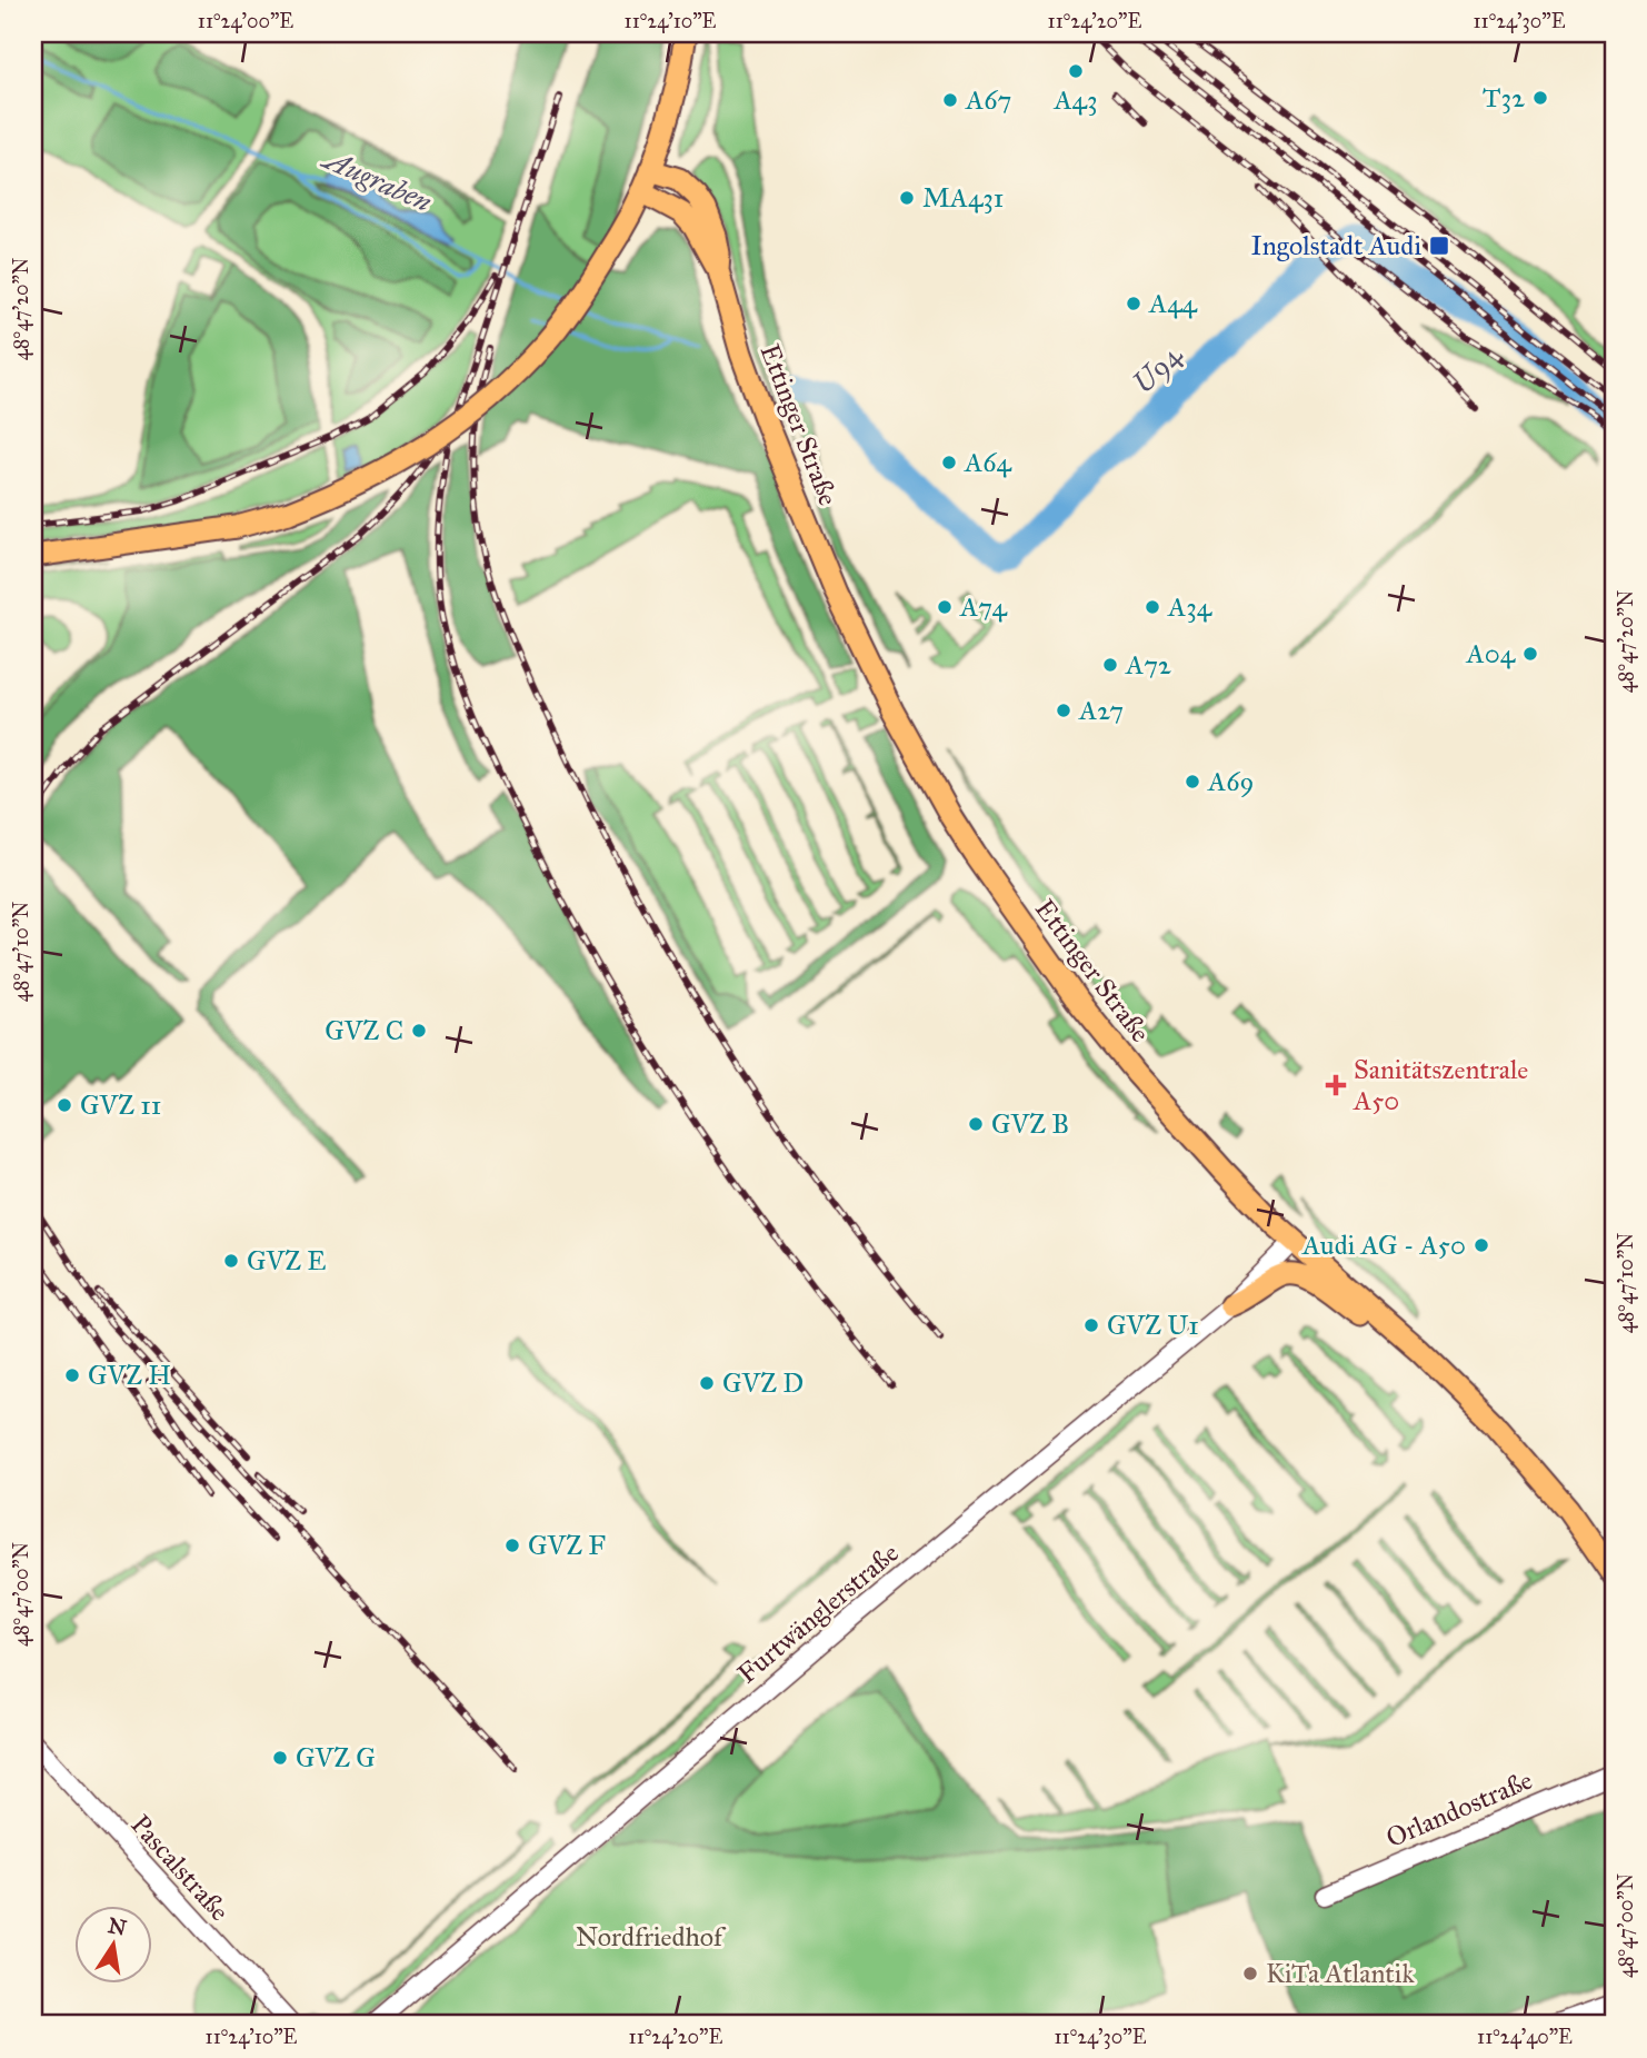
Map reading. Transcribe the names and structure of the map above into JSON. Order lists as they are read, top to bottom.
{
  "streets": {
    "main road": ["Ettinger Straße"],
    "street": ["Furtwänglerstraße", "Orlandostraße", "Pascalstraße"]
  },
  "crossings": [
    ["Ettinger Straße", "Furtwänglerstraße"]
  ],
  "water": ["Augraben", "U94"],
  "parks": ["Nordfriedhof"],
  "places": {
    "other": [
      "A43",
      "T32",
      "A67",
      "MA431",
      "A44",
      "A64",
      "A74",
      "A34",
      "A04",
      "A72",
      "A27",
      "A69",
      "GVZ C",
      "GVZ 11",
      "GVZ B",
      "Audi AG - A50",
      "GVZ E",
      "GVZ U1",
      "GVZ H",
      "GVZ D",
      "GVZ F",
      "GVZ G",
      "KiTa Atlantik"
    ],
    "transit": ["Ingolstadt Audi"],
    "health": ["Sanitätszentrale A50"]
  },
  "north": "top",
  "coordinates": [
    "11°24'00\"E",
    "11°24'10\"E",
    "11°24'20\"E",
    "11°24'30\"E",
    "48°47'20\"N",
    "48°47'10\"N",
    "48°47'00\"N",
    "11°24'40\"E"
  ]
}
